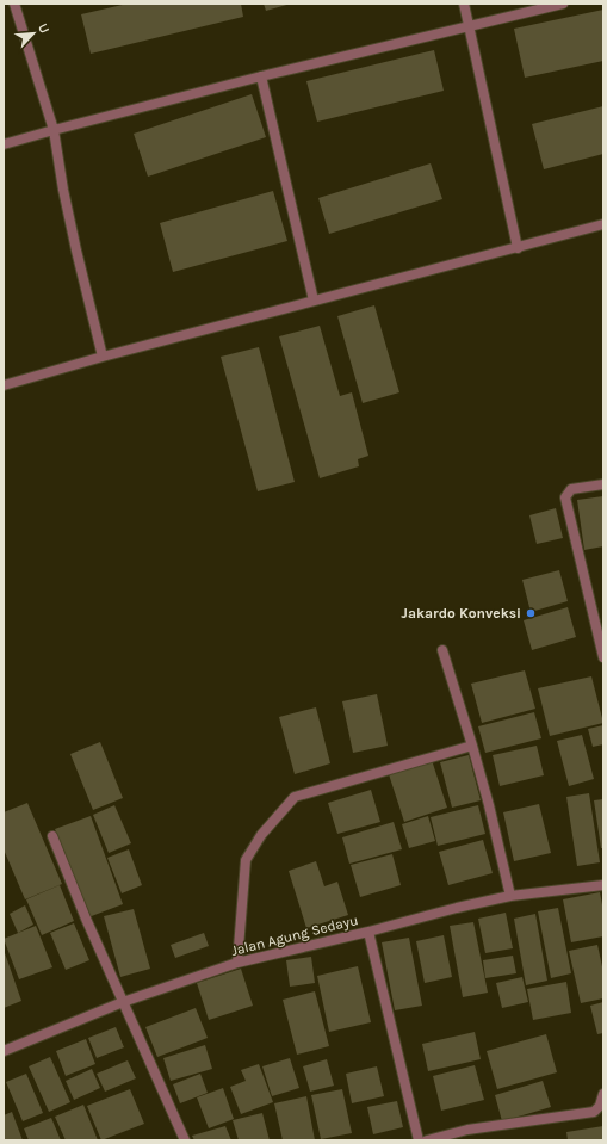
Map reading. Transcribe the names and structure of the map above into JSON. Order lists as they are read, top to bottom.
{
  "streets": {
    "street": ["Jalan Agung Sedayu"]
  },
  "places": ["Jakardo Konveksi"],
  "north": "top right"
}
